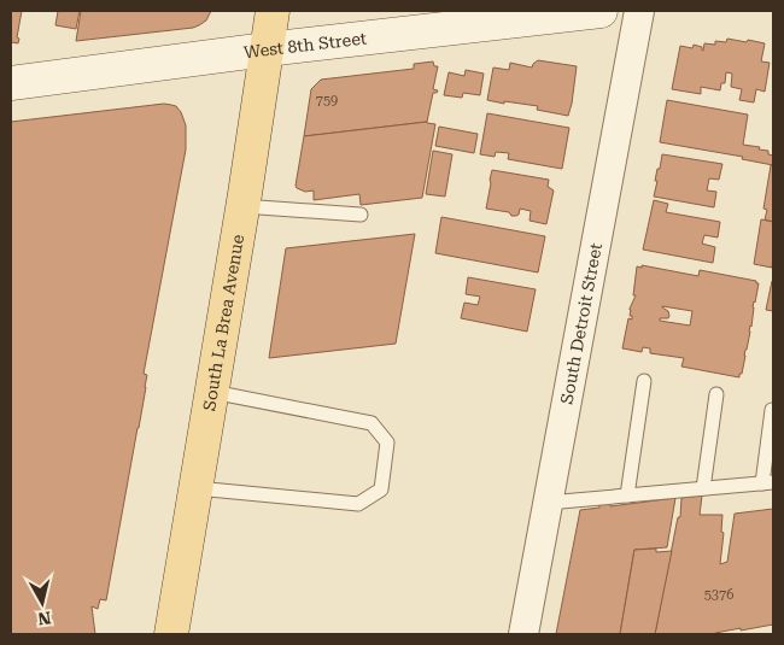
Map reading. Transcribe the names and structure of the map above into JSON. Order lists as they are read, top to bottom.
{
  "streets": {
    "main road": ["South La Brea Avenue"],
    "street": ["West 8th Street", "South Detroit Street"]
  },
  "crossings": [
    ["West 8th Street", "South La Brea Avenue"]
  ],
  "house_numbers": ["759", "5376"],
  "north": "bottom"
}
